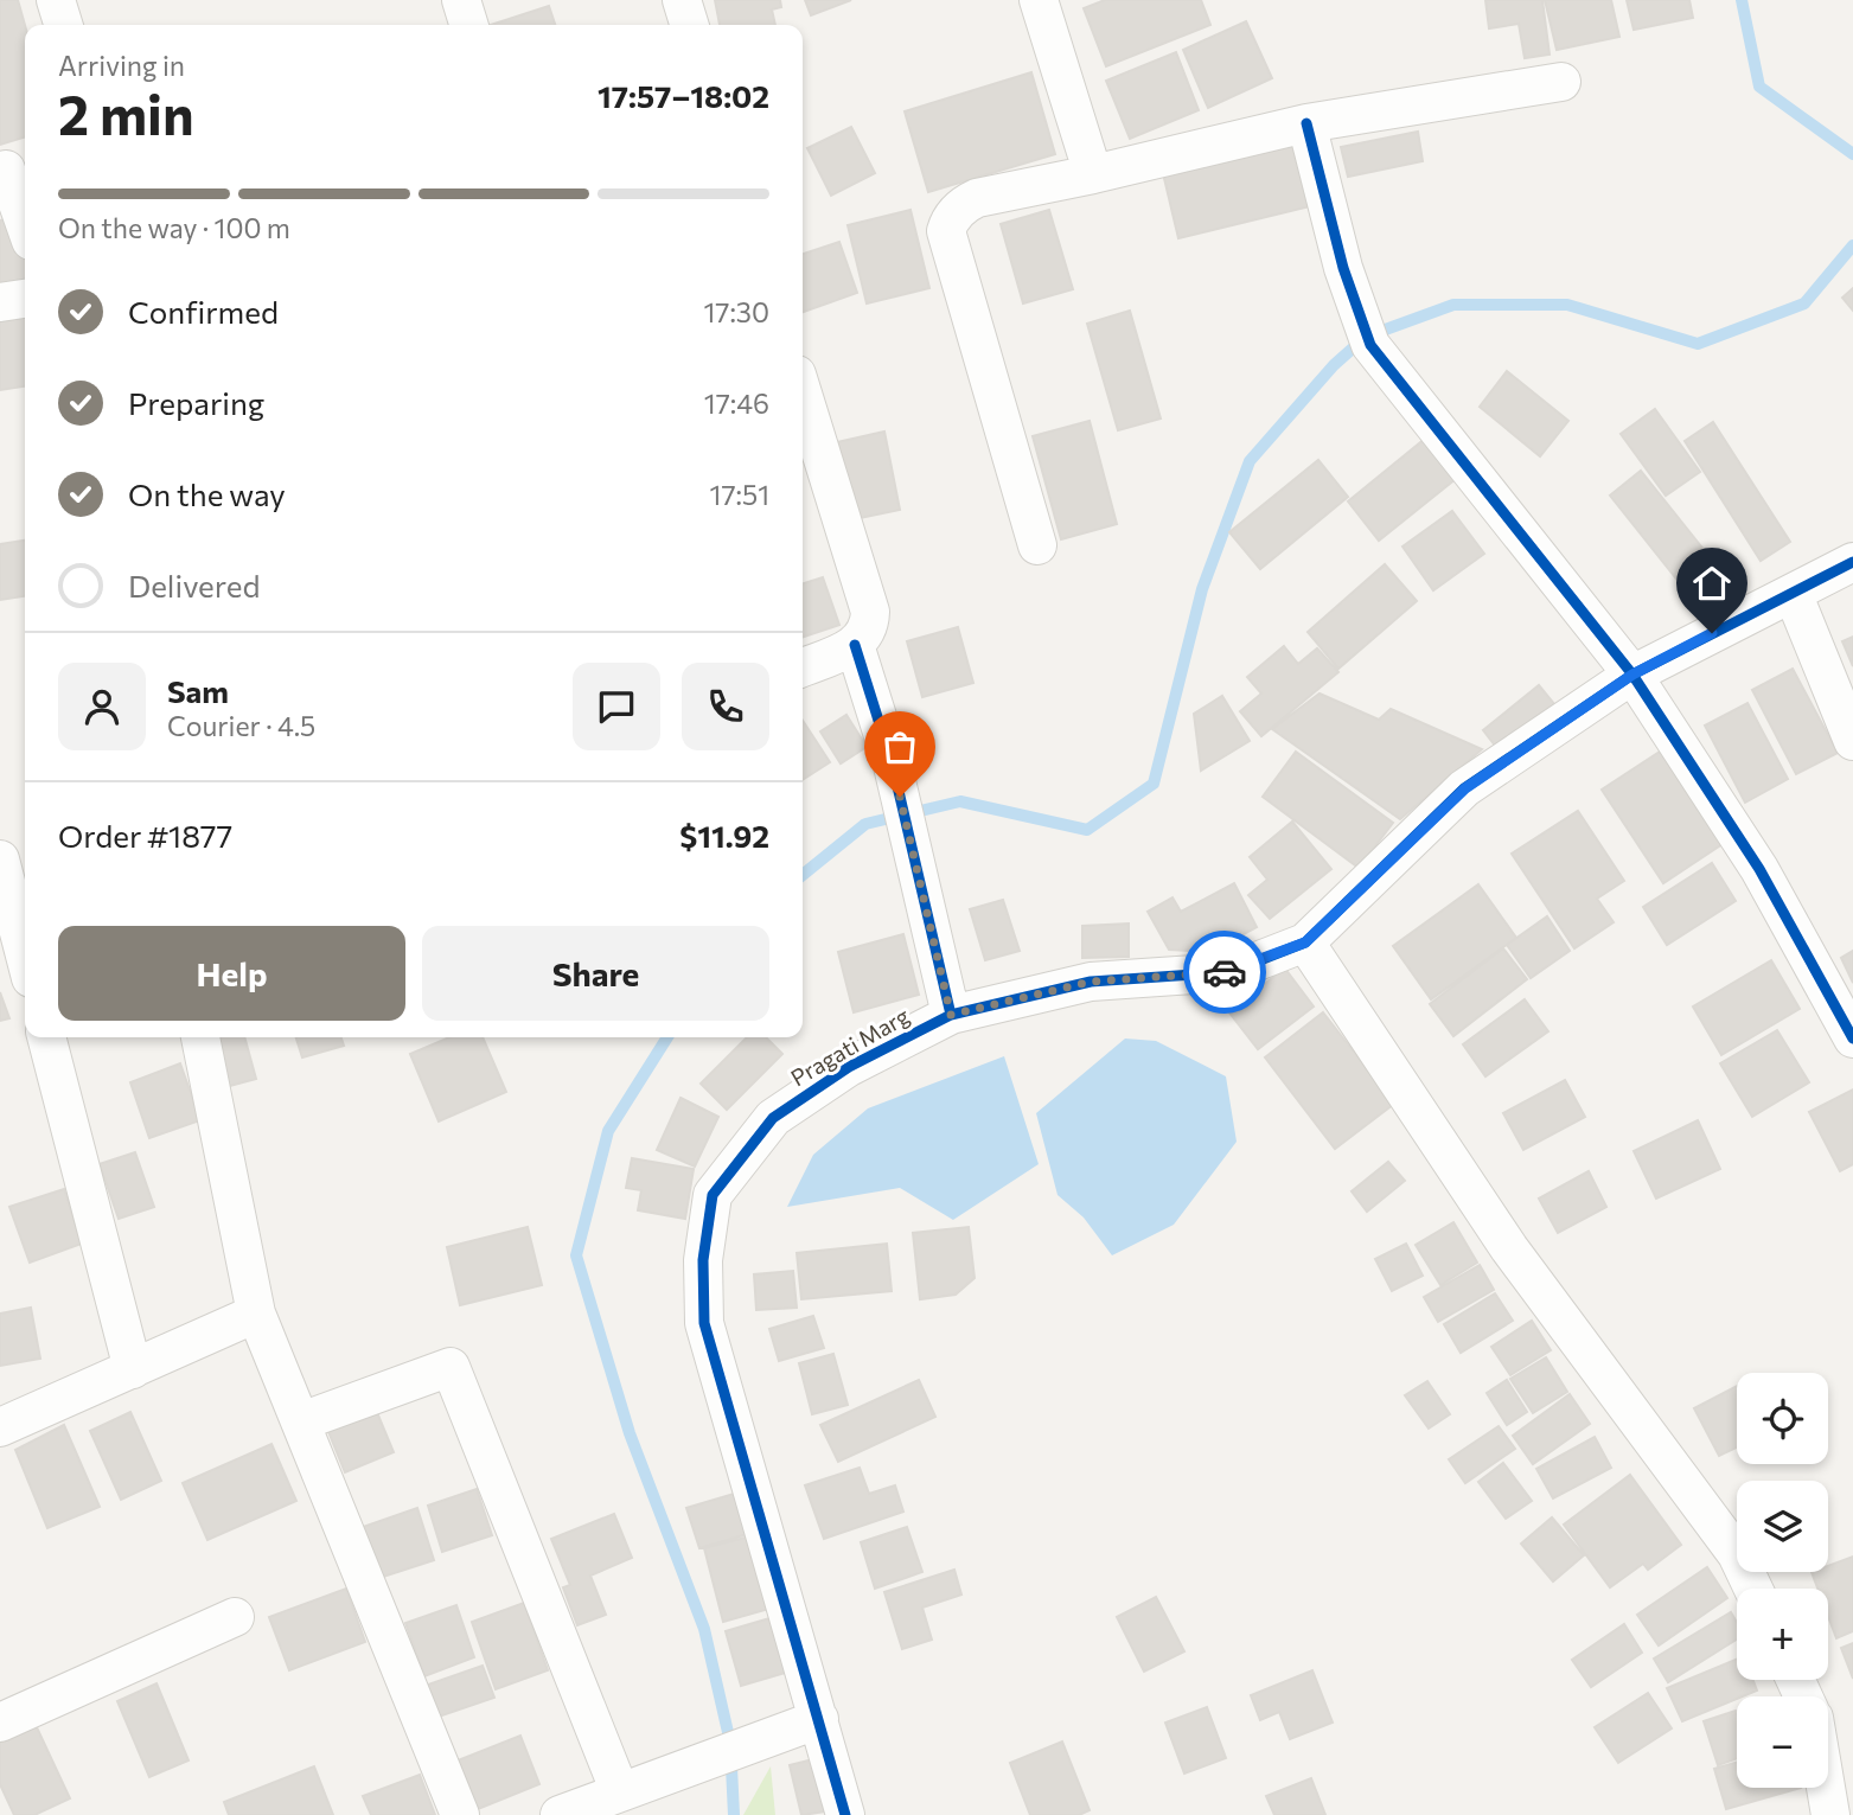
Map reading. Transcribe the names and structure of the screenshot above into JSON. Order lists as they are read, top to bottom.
{
  "streets": {
    "street": ["Pragati Marg"]
  },
  "page": {
    "heading": ["2 min", "Arriving in", "17:57–18:02"],
    "panel": [
      "Sam",
      "Courier · 4.5",
      "Order #1877",
      "$11.92"
    ],
    "bar": "On the way · 100 m",
    "list": [
      ["Confirmed", "17:30"],
      ["Preparing", "17:46"],
      ["On the way", "17:51"],
      "Delivered"
    ],
    "buttons": ["Help", "Share"],
    "map_buttons": ["+", "−"]
  }
}
